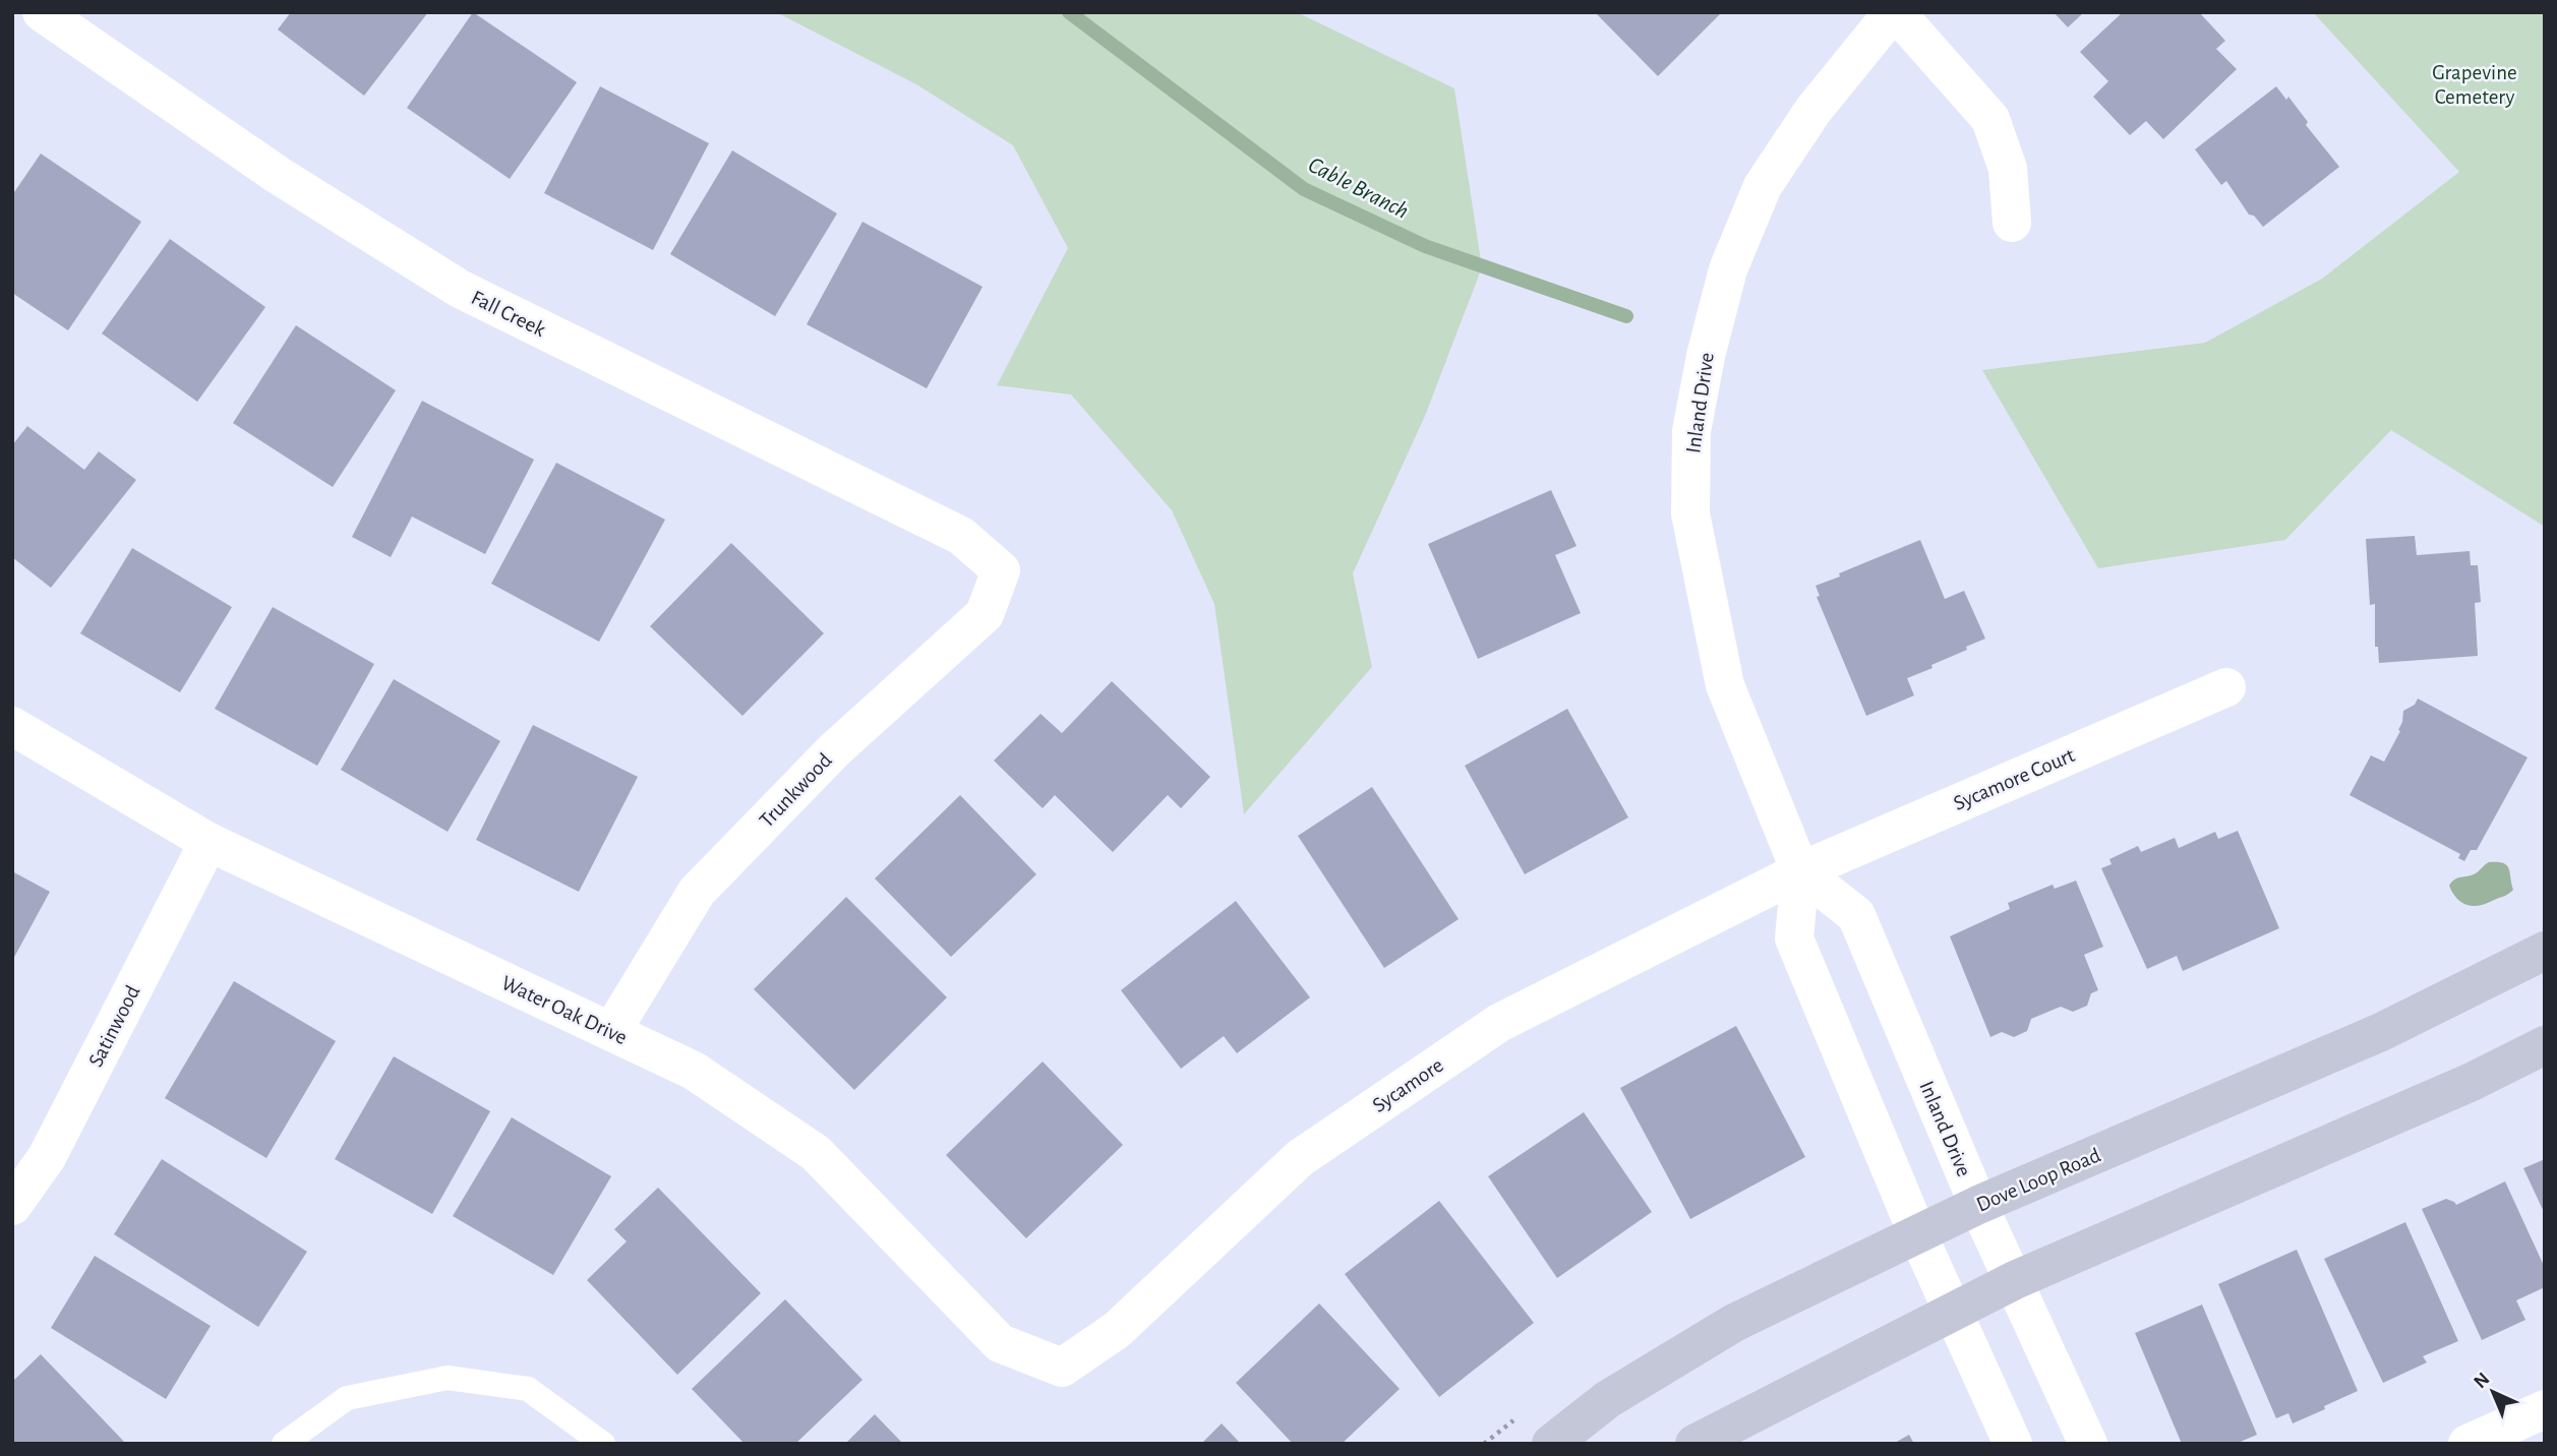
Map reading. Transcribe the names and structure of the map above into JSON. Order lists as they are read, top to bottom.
{
  "streets": {
    "main road": ["Dove Loop Road"],
    "street": [
      "Fall Creek",
      "Inland Drive",
      "Sycamore Court",
      "Trunkwood",
      "Water Oak Drive",
      "Satinwood",
      "Sycamore"
    ]
  },
  "crossings": [
    ["Fall Creek", "Trunkwood"],
    ["Inland Drive", "Sycamore Court"],
    ["Inland Drive", "Sycamore"],
    ["Inland Drive", "Dove Loop Road"],
    ["Sycamore Court", "Sycamore"],
    ["Trunkwood", "Water Oak Drive"],
    ["Water Oak Drive", "Satinwood"],
    ["Water Oak Drive", "Sycamore"]
  ],
  "water": ["Cable Branch"],
  "parks": ["Grapevine Cemetery"],
  "north": "top left"
}
